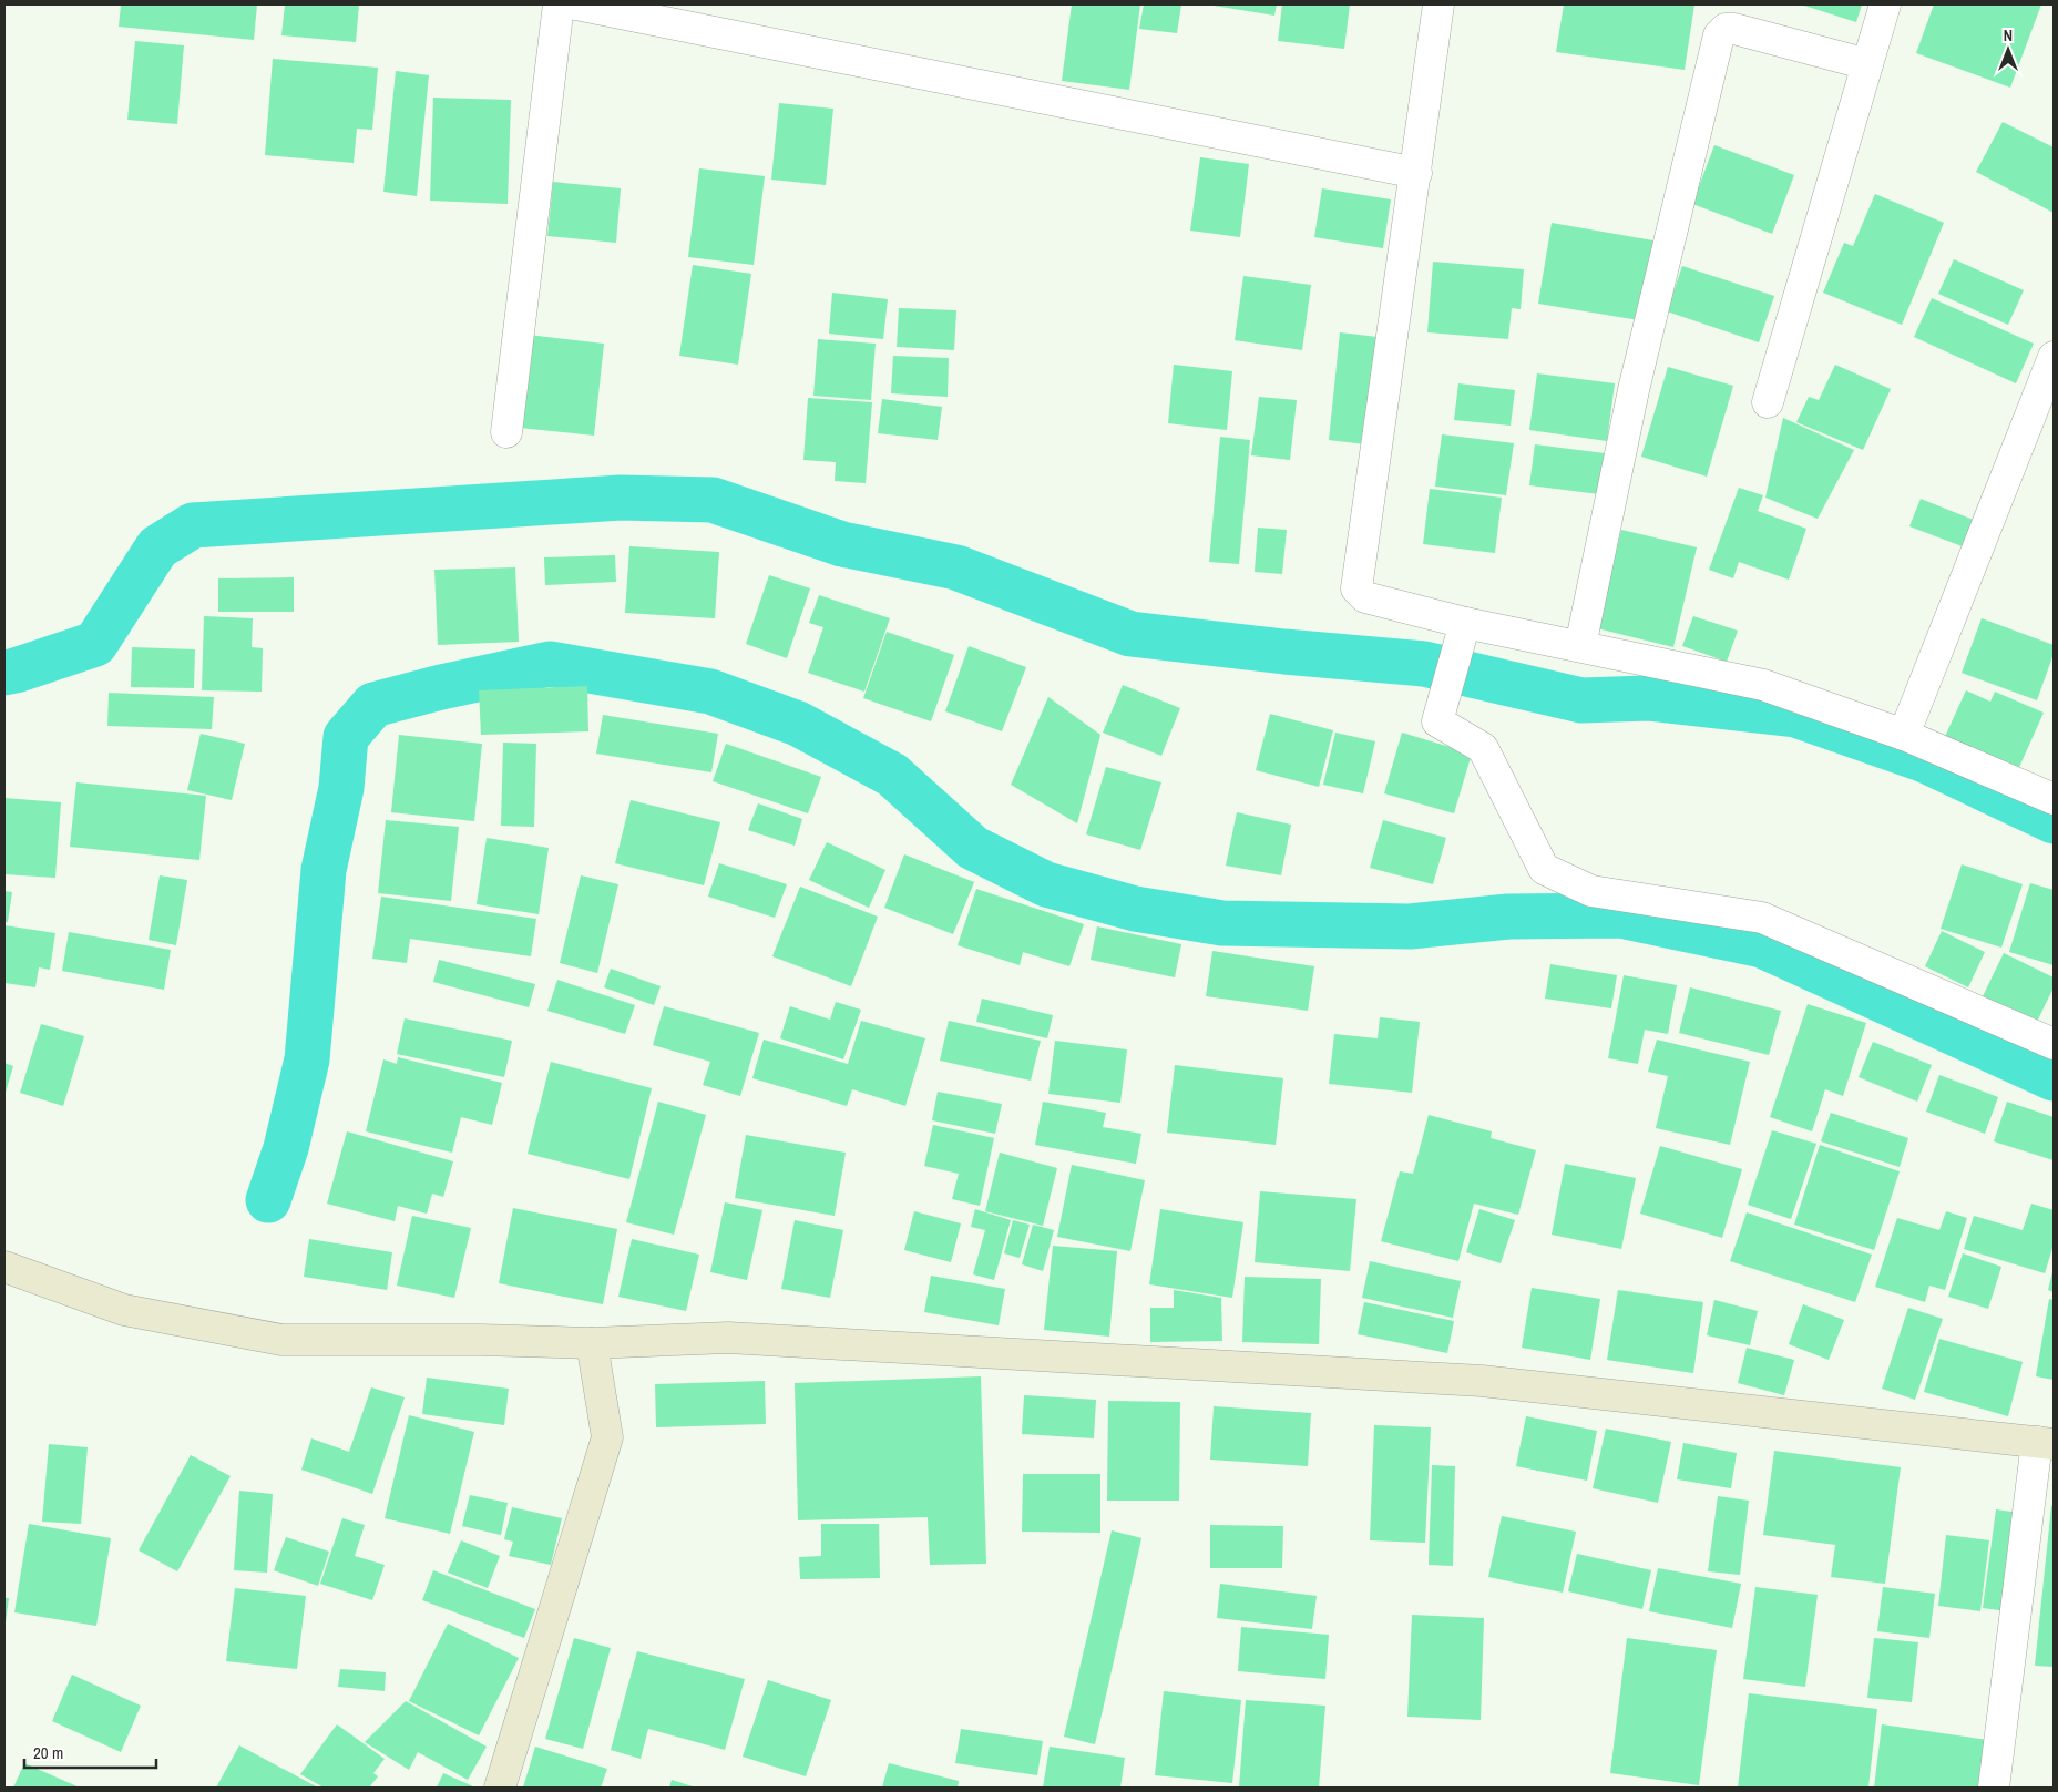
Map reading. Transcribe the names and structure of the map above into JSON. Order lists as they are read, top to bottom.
{
  "scale_bar": "20 m",
  "north": "top"
}
